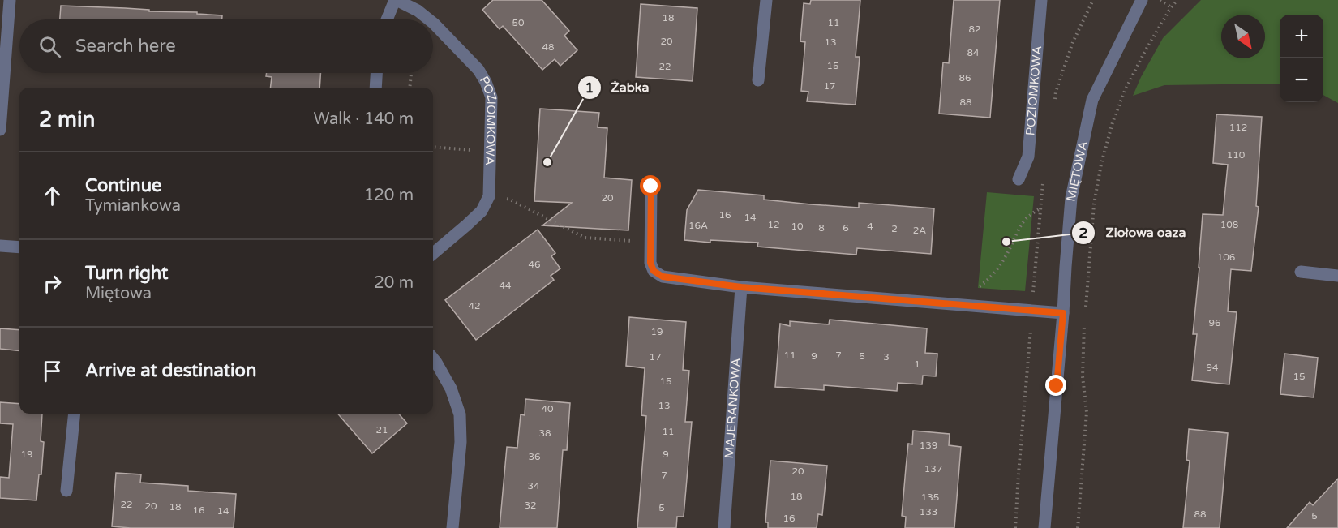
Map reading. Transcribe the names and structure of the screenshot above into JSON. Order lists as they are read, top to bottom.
{
  "streets": {
    "street": ["POZIOMKOWA", "MIĘTOWA", "MAJERANKOWA"]
  },
  "places": ["Żabka", "Ziołowa oaza"],
  "house_numbers": [
    "18",
    "50",
    "11",
    "82",
    "20",
    "13",
    "48",
    "84",
    "15",
    "22",
    "86",
    "17",
    "88",
    "112",
    "110",
    "20",
    "16",
    "14",
    "12",
    "108",
    "16A",
    "10",
    "4",
    "8",
    "6",
    "2",
    "2A",
    "106",
    "46",
    "44",
    "42",
    "96",
    "19",
    "11",
    "7",
    "9",
    "5",
    "17",
    "3",
    "1",
    "94",
    "15",
    "15",
    "13",
    "40",
    "21",
    "11",
    "38",
    "139",
    "19",
    "9",
    "36",
    "137",
    "20",
    "7",
    "34",
    "18",
    "135",
    "22",
    "32",
    "20",
    "18",
    "5",
    "16",
    "14",
    "133",
    "88",
    "5",
    "16"
  ],
  "north": "bottom right",
  "page": {
    "map_buttons": ["+", "−"],
    "search": "Search here",
    "heading": ["2 min", "Walk · 140 m"],
    "list": [
      ["Continue", "Tymiankowa", "120 m"],
      ["Turn right", "Miętowa", "20 m"],
      "Arrive at destination"
    ]
  }
}
